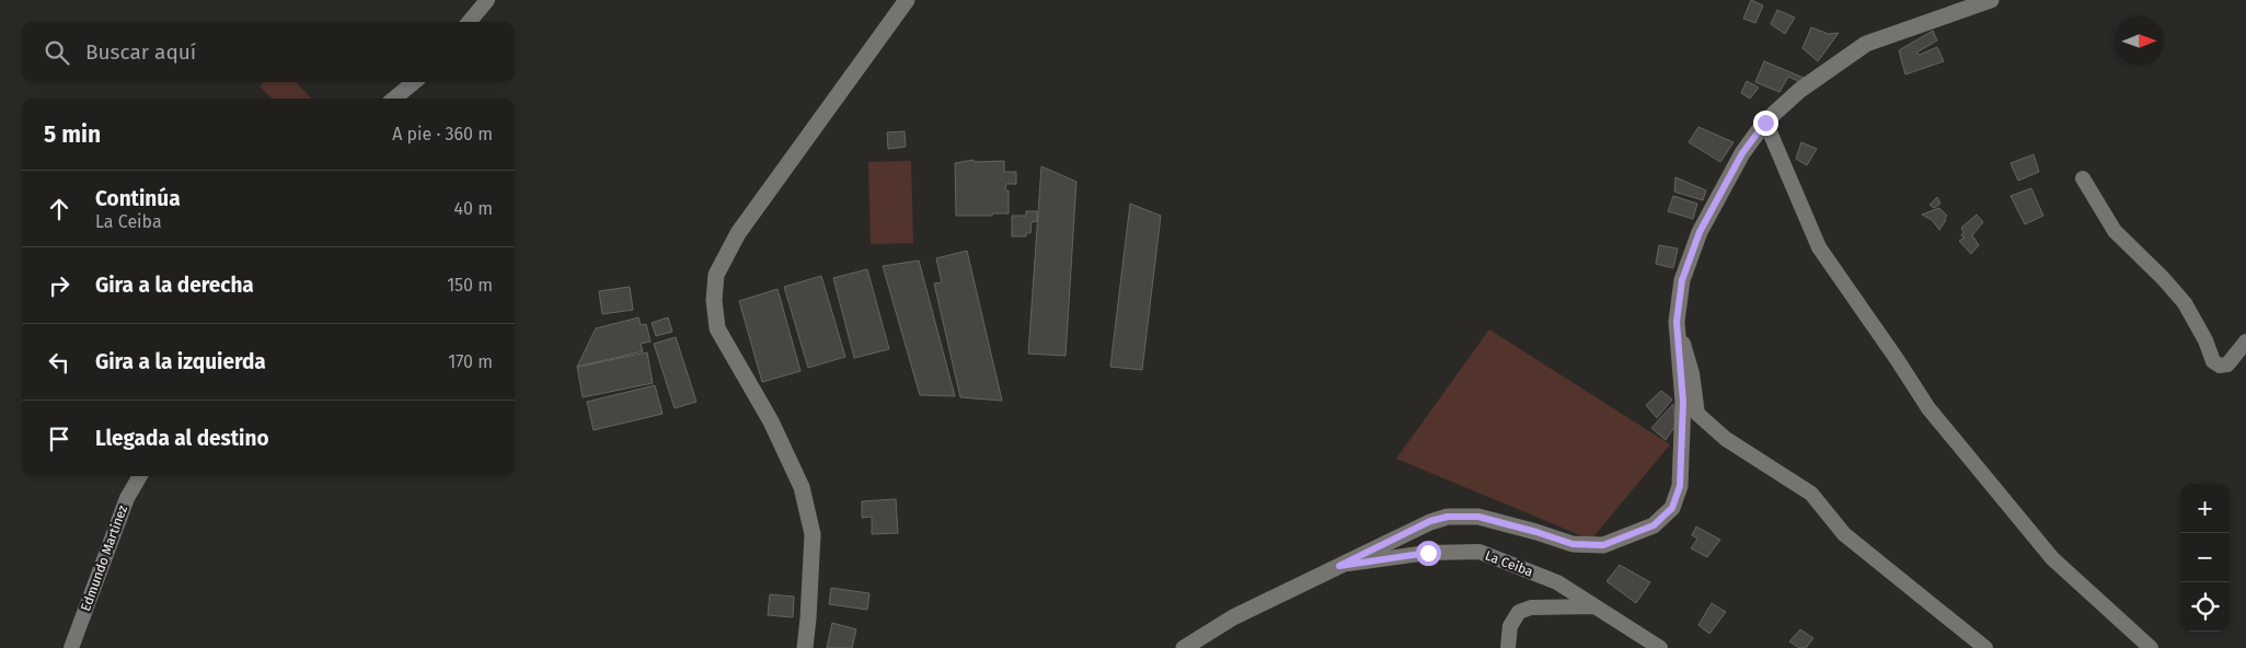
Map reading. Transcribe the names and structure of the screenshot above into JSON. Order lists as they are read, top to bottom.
{
  "streets": {
    "street": ["Edmundo Martinez", "La Ceiba"]
  },
  "north": "right",
  "page": {
    "search": "Buscar aquí",
    "heading": ["5 min", "A pie · 360 m"],
    "list": [
      ["Continúa", "La Ceiba", "40 m"],
      ["Gira a la derecha", "150 m"],
      ["Gira a la izquierda", "170 m"],
      "Llegada al destino"
    ],
    "map_buttons": ["+", "−"]
  }
}
